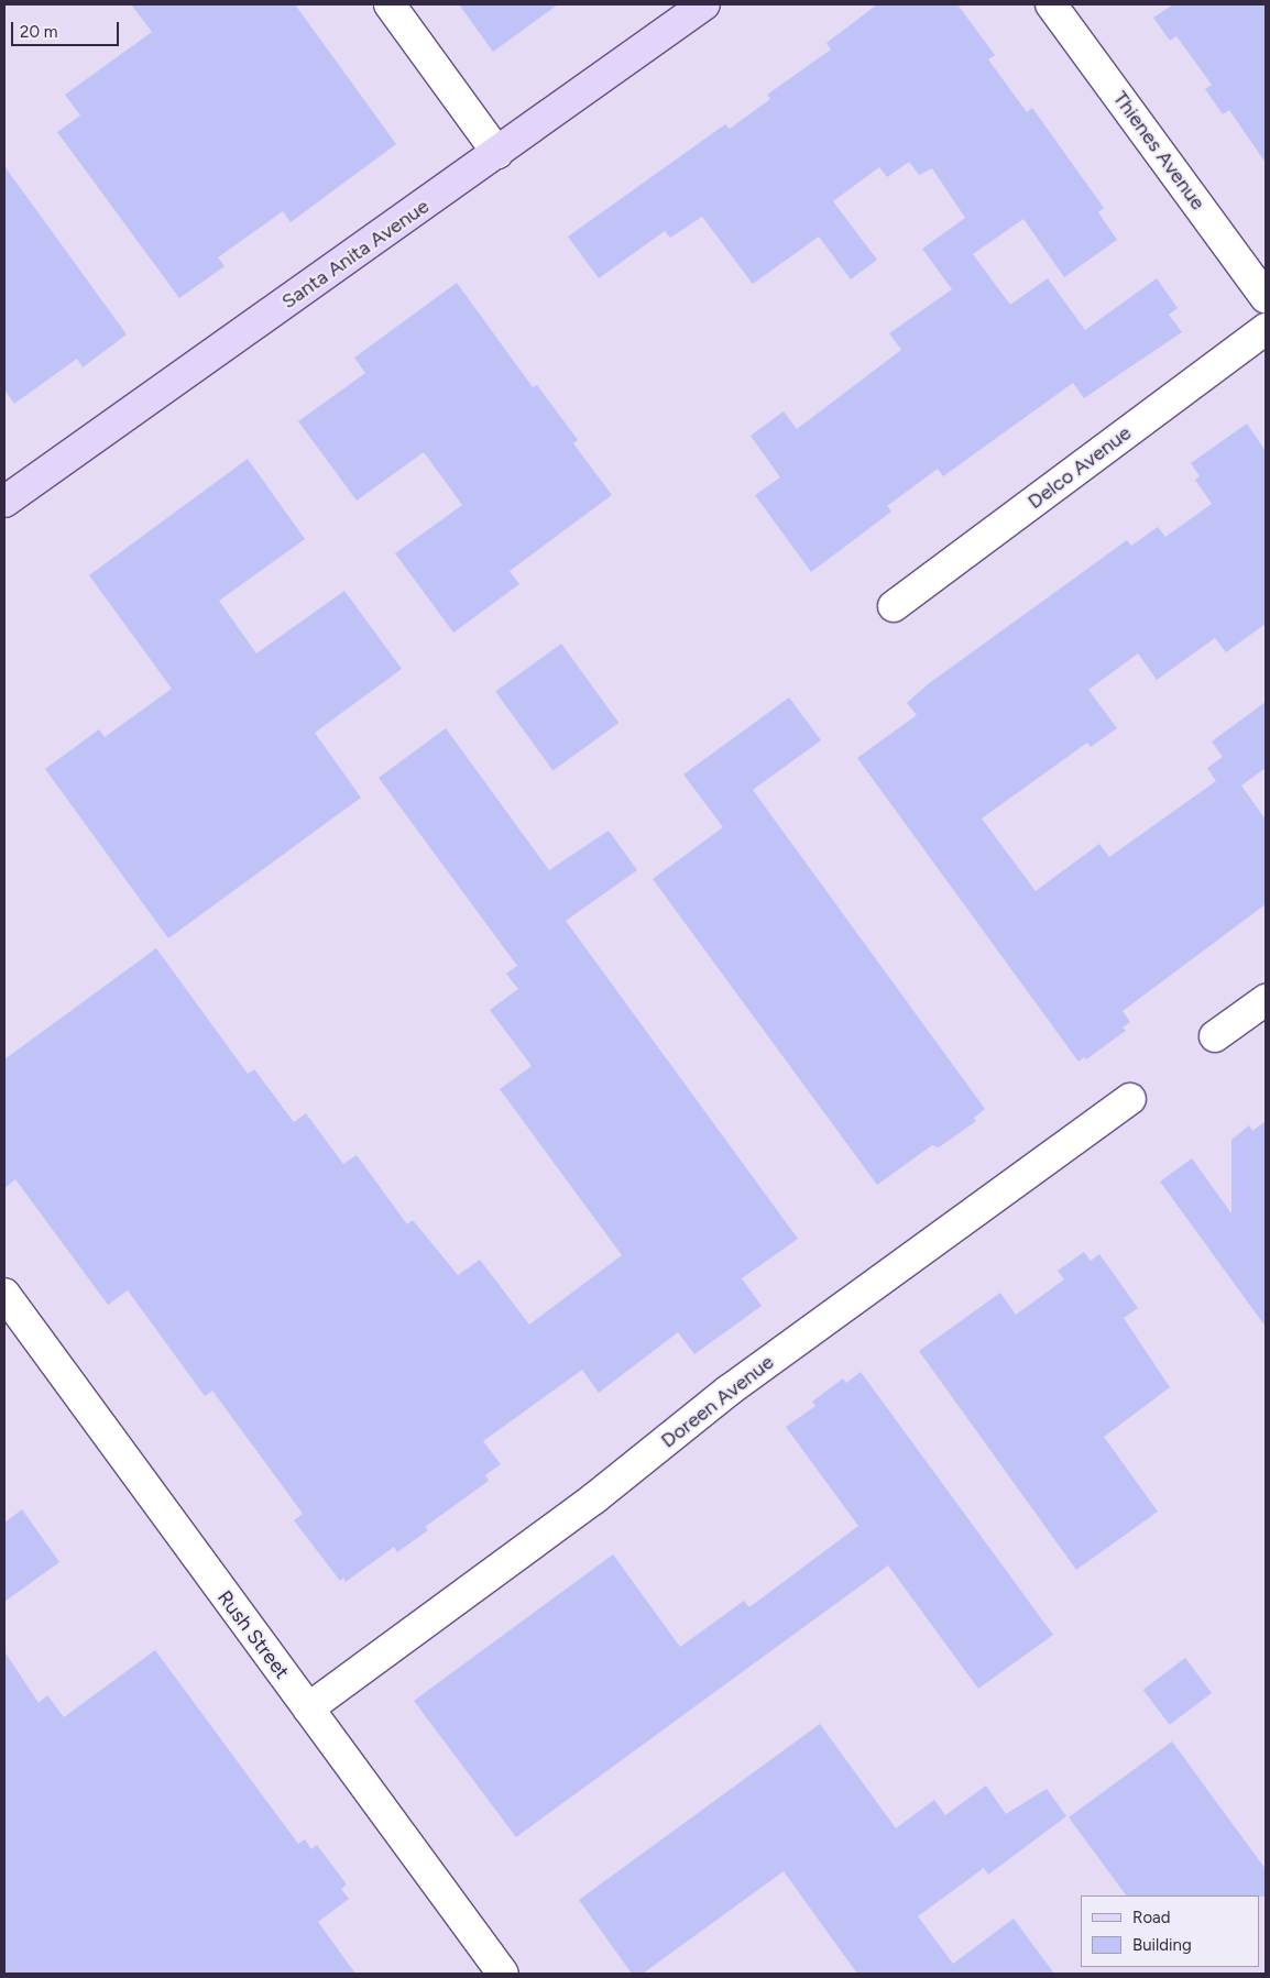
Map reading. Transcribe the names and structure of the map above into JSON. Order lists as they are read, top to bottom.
{
  "streets": {
    "main road": ["Santa Anita Avenue"],
    "street": [
      "Thienes Avenue",
      "Delco Avenue",
      "Doreen Avenue",
      "Rush Street"
    ]
  },
  "crossings": [
    ["Doreen Avenue", "Rush Street"]
  ],
  "legend": ["Road", "Building"],
  "scale_bar": "20 m"
}
